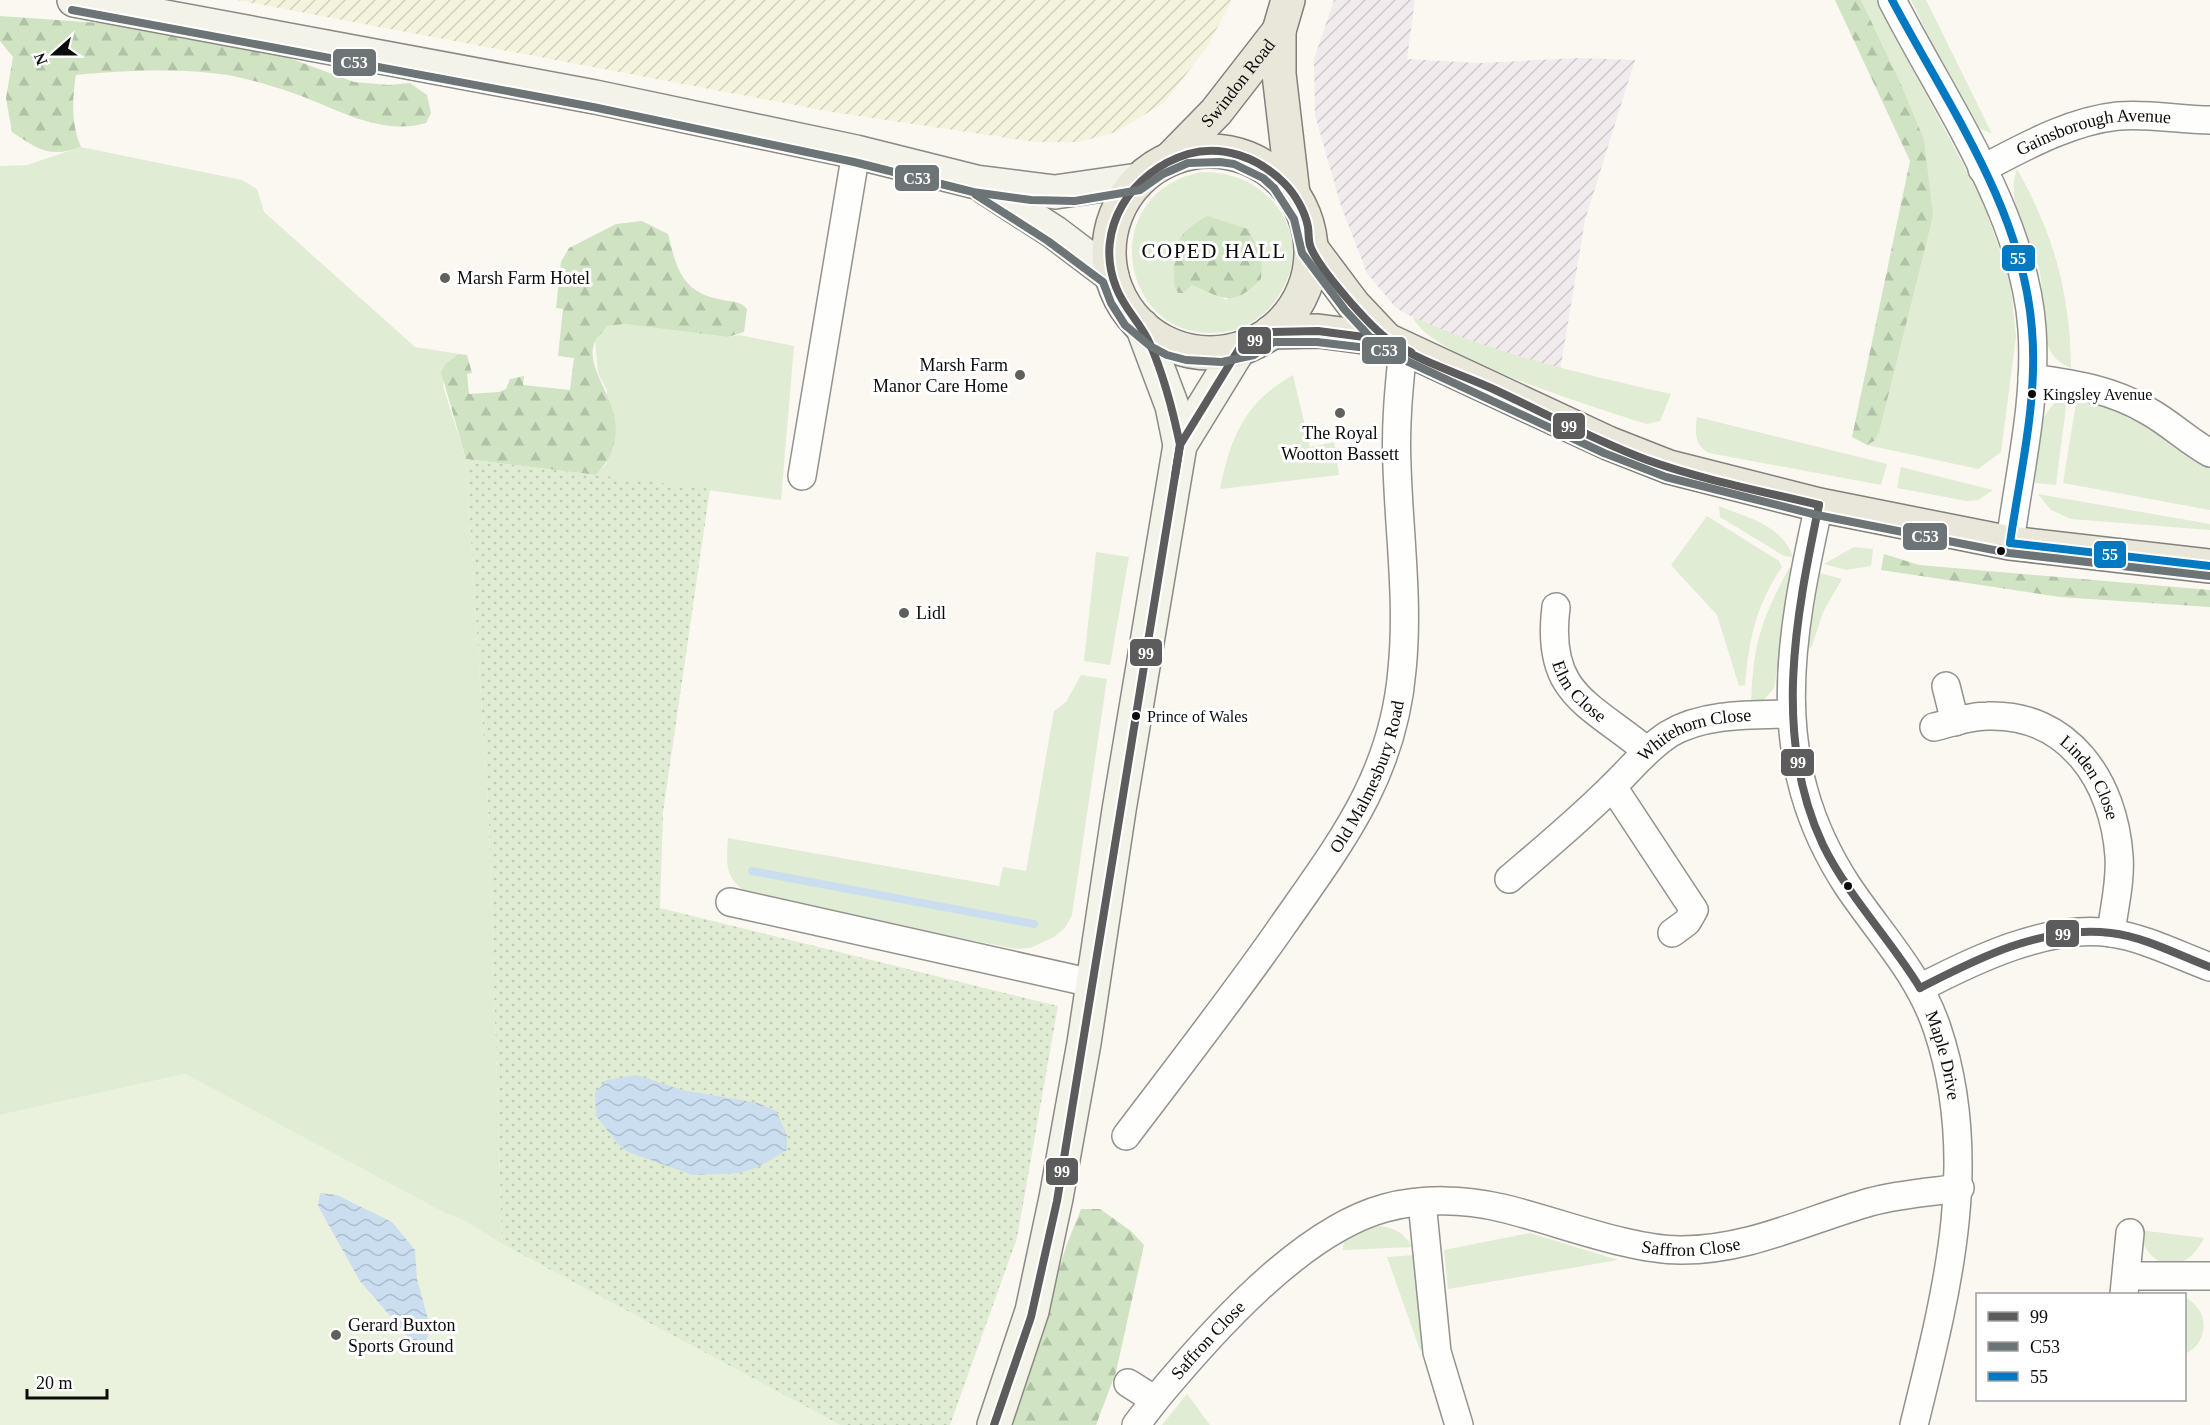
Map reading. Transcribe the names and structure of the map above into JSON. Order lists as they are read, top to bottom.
{
  "streets": {
    "main road": ["Swindon Road"],
    "street": [
      "Gainsborough Avenue",
      "Elm Close",
      "Whitehorn Close",
      "Old Malmesbury Road",
      "Linden Close",
      "Maple Drive",
      "Saffron Close"
    ]
  },
  "crossings": [
    ["Elm Close", "Whitehorn Close"],
    ["Whitehorn Close", "Maple Drive"],
    ["Maple Drive", "Saffron Close"]
  ],
  "districts": ["COPED HALL"],
  "places": [
    "Marsh Farm Hotel",
    "Marsh Farm Manor Care Home",
    "Kingsley Avenue",
    "The Royal Wootton Bassett",
    "Lidl",
    "Prince of Wales",
    "Gerard Buxton Sports Ground"
  ],
  "lines": ["transit line 55", "transit line C53", "transit line 99"],
  "legend": ["99", "C53", "55"],
  "scale_bar": "20 m",
  "north": "left"
}
